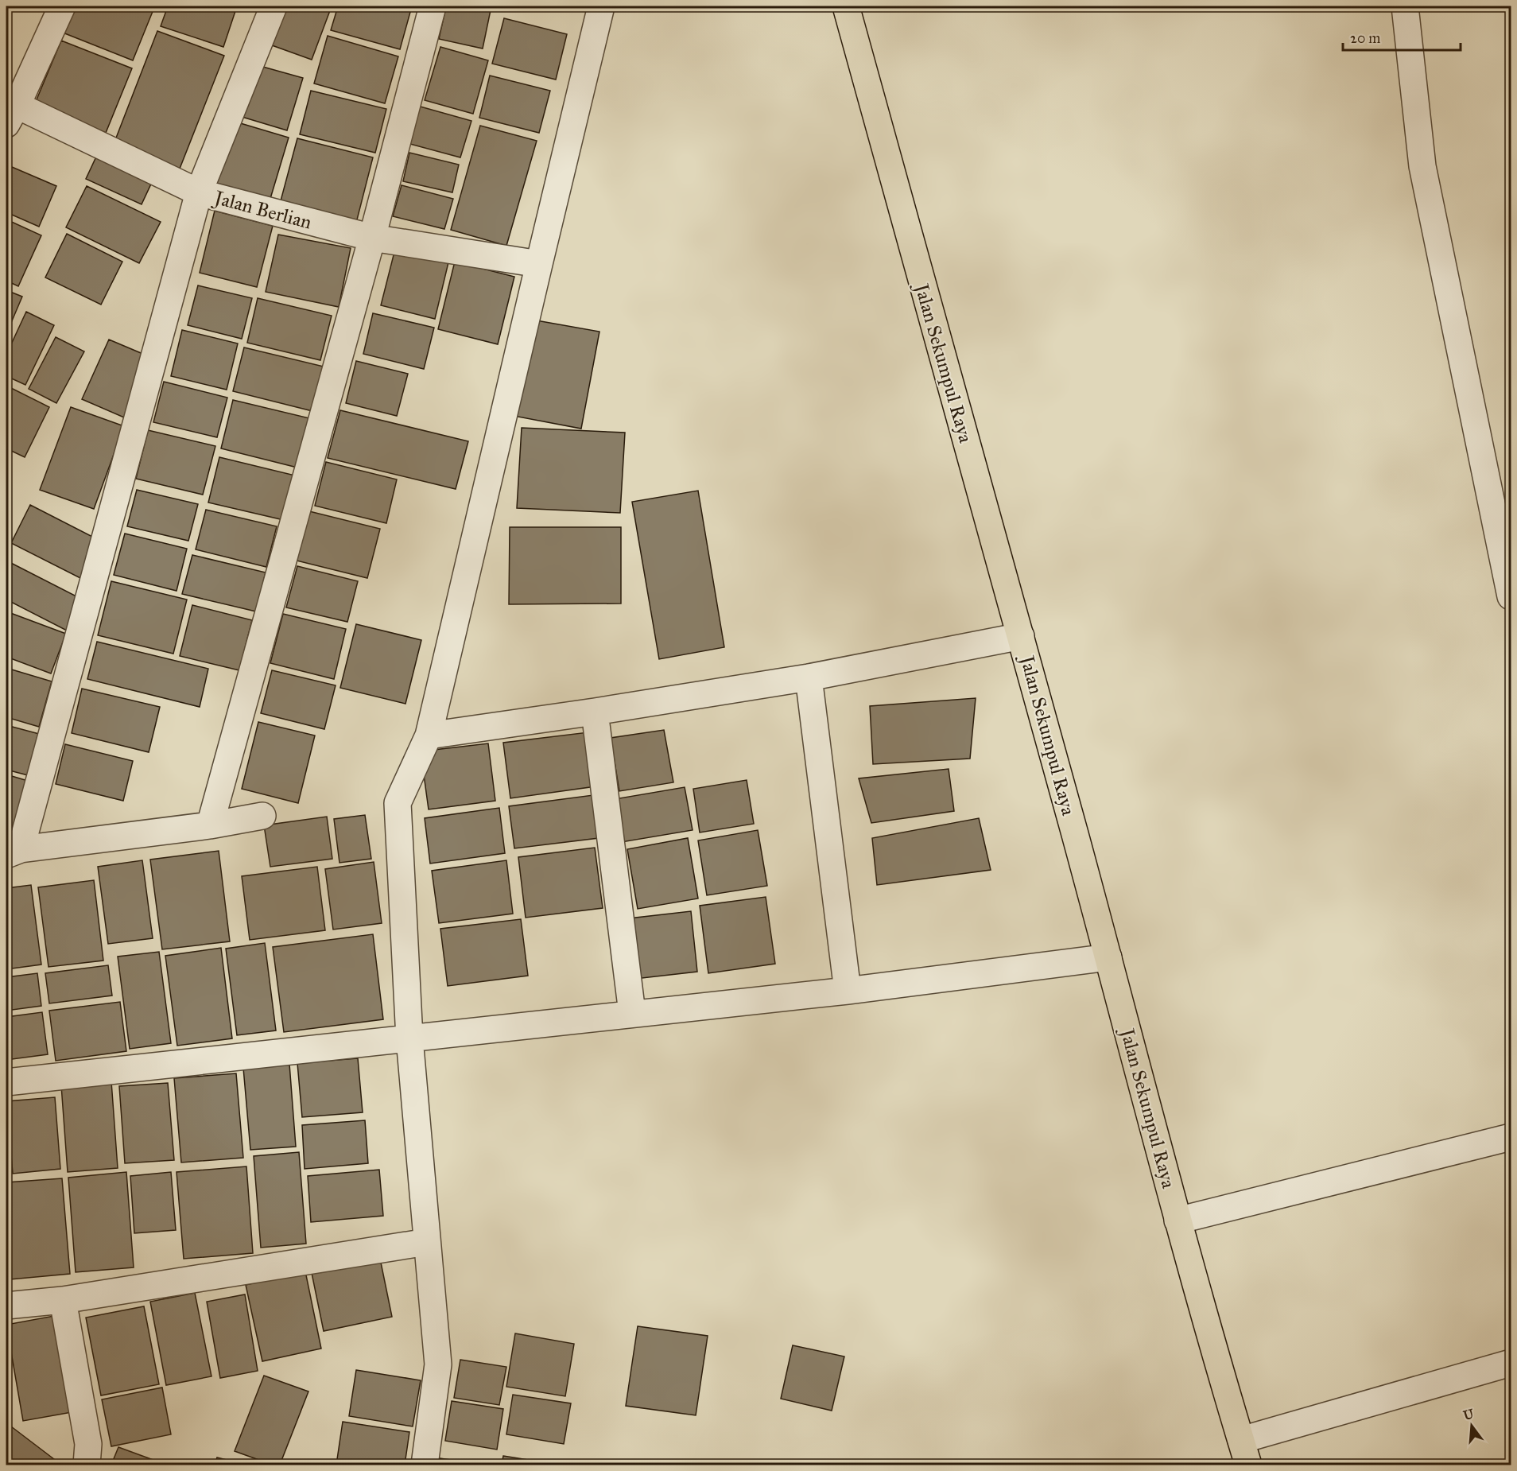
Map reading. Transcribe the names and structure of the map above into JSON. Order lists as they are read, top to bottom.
{
  "streets": {
    "main road": ["Jalan Sekumpul Raya"],
    "street": ["Jalan Berlian"]
  },
  "scale_bar": "20 m",
  "north": "top"
}
